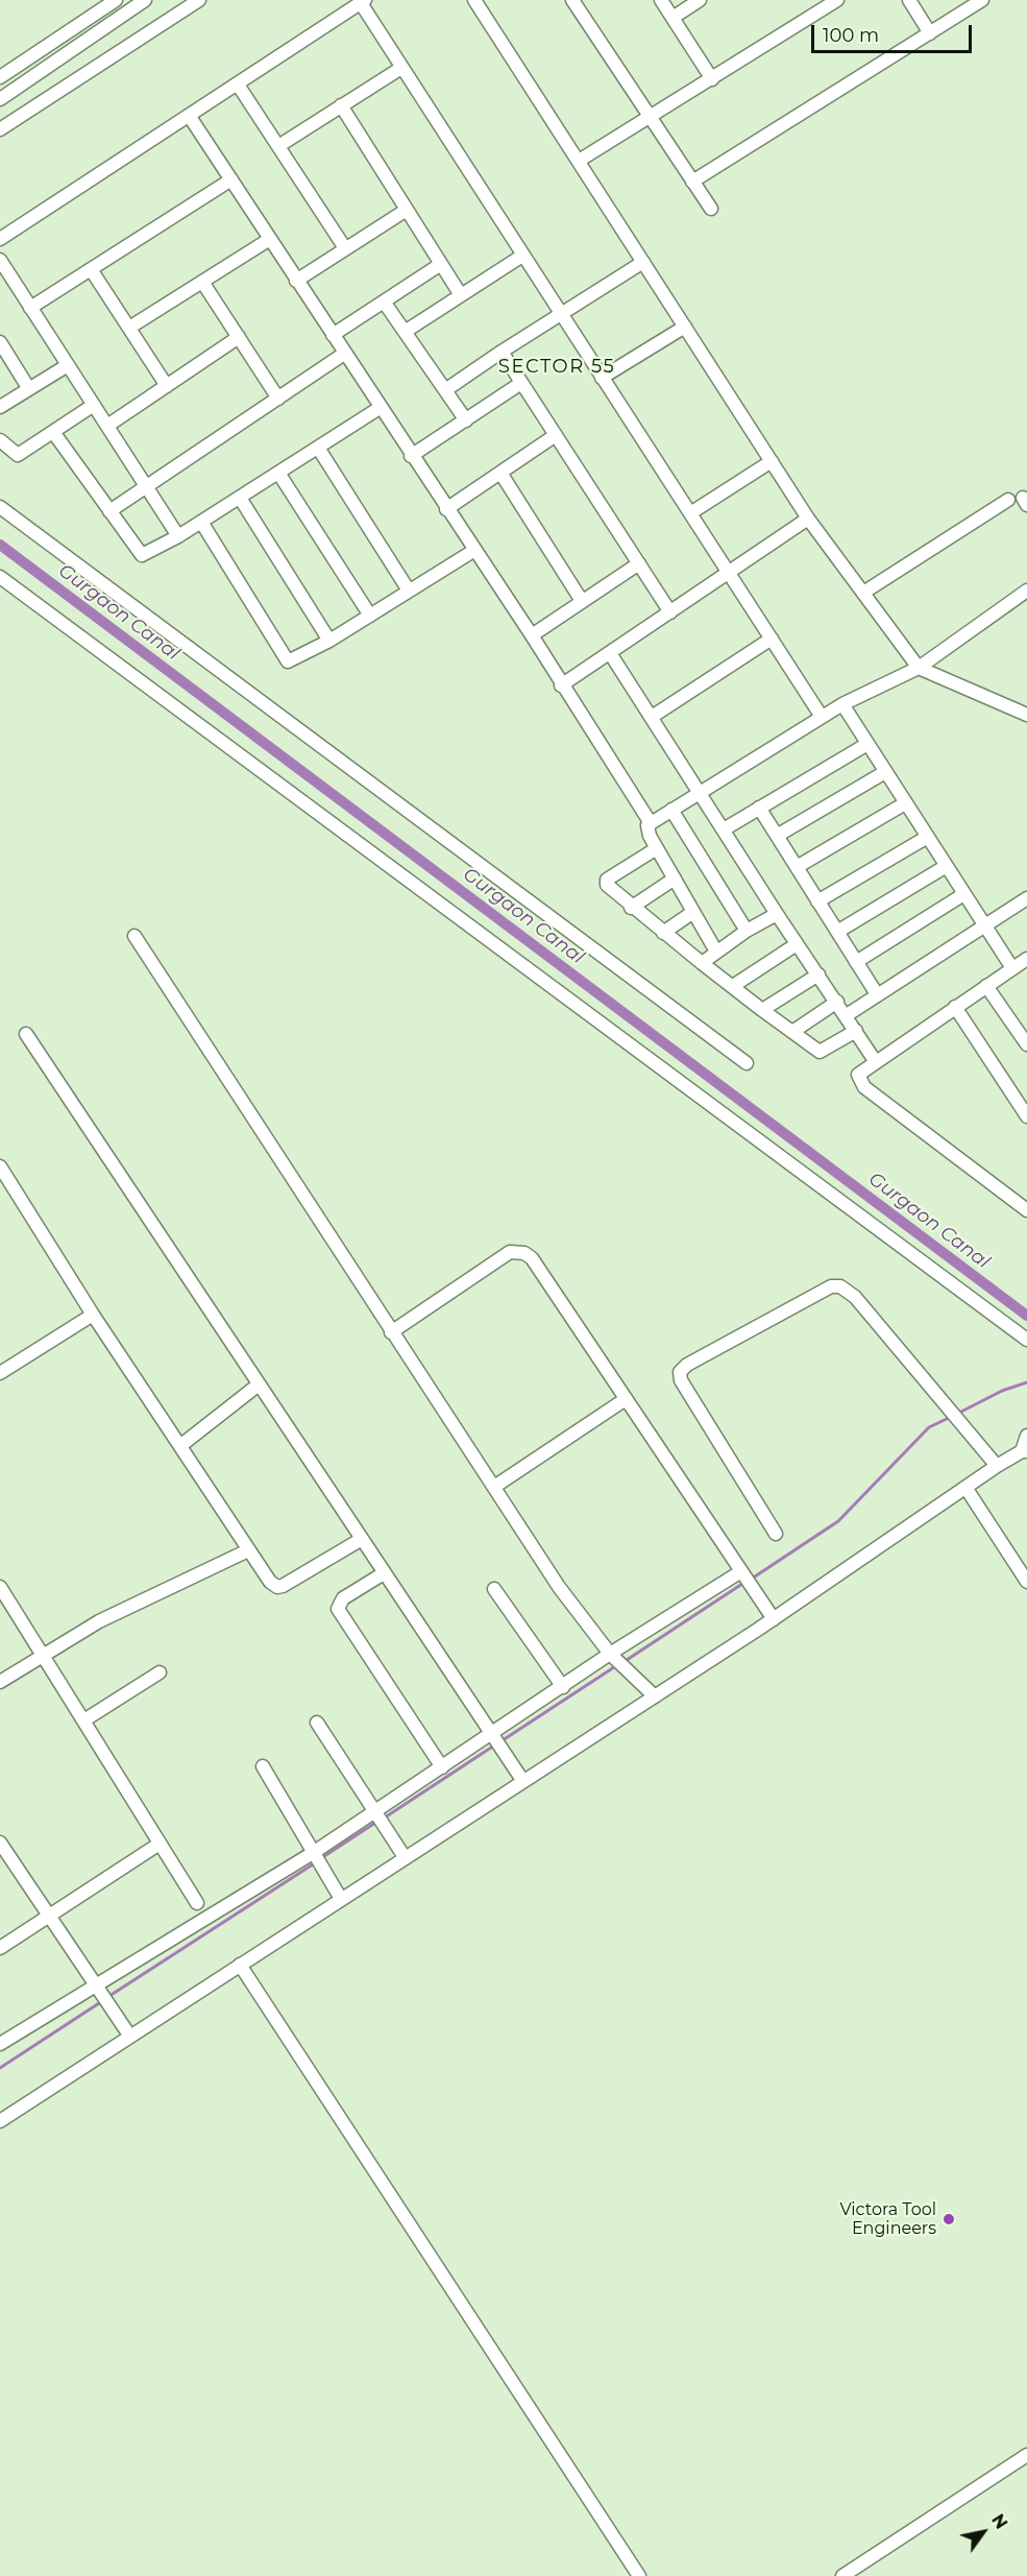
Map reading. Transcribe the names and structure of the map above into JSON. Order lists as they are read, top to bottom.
{
  "districts": ["SECTOR 55"],
  "water": ["Gurgaon Canal"],
  "places": ["Victora Tool Engineers"],
  "scale_bar": "100 m",
  "north": "top right"
}
